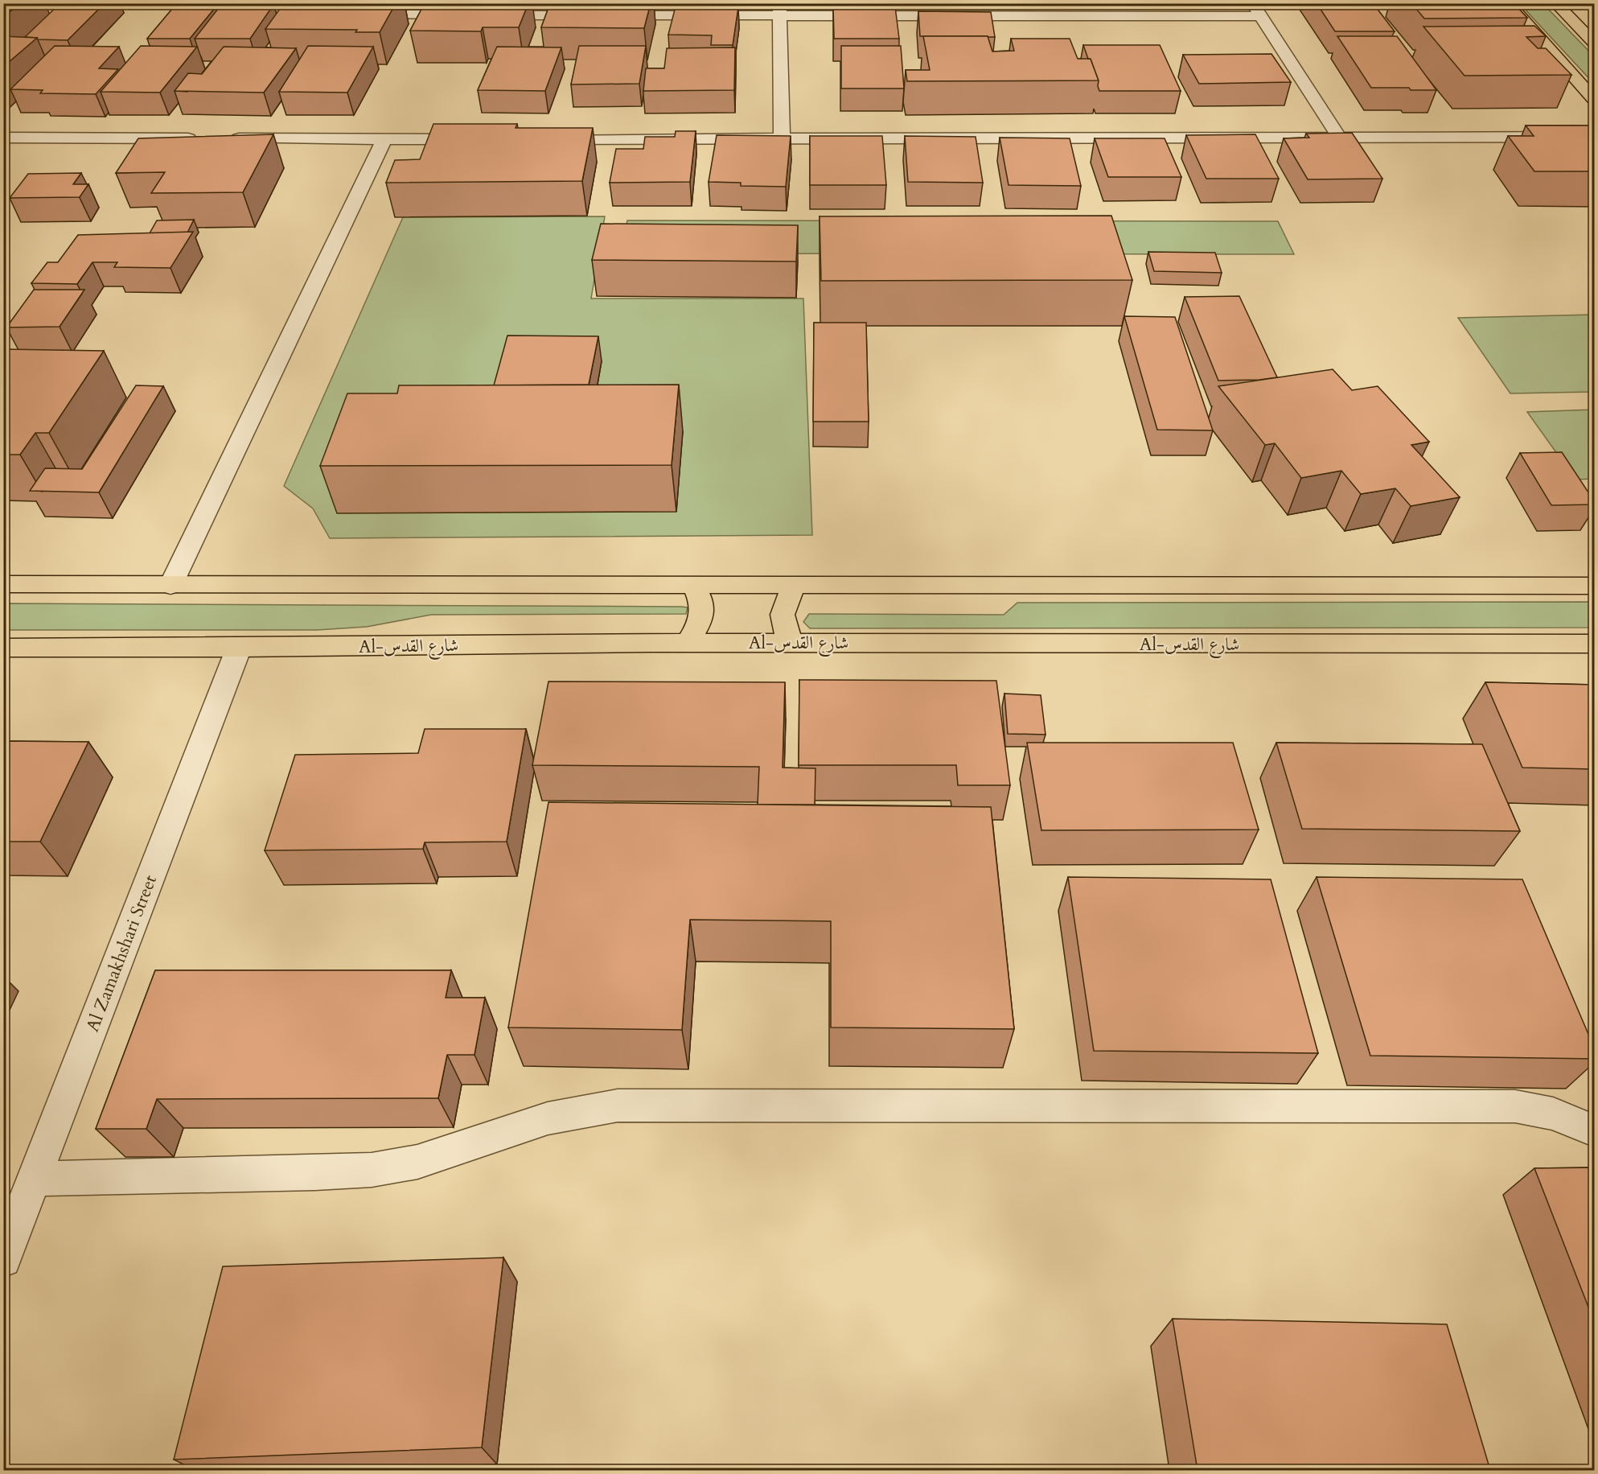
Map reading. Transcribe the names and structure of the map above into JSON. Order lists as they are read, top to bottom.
{
  "streets": {
    "main road": ["Al-شارع القدس"],
    "street": ["Al Zamakhshari Street"]
  },
  "crossings": [
    ["Al-شارع القدس", "Al Zamakhshari Street"]
  ]
}
